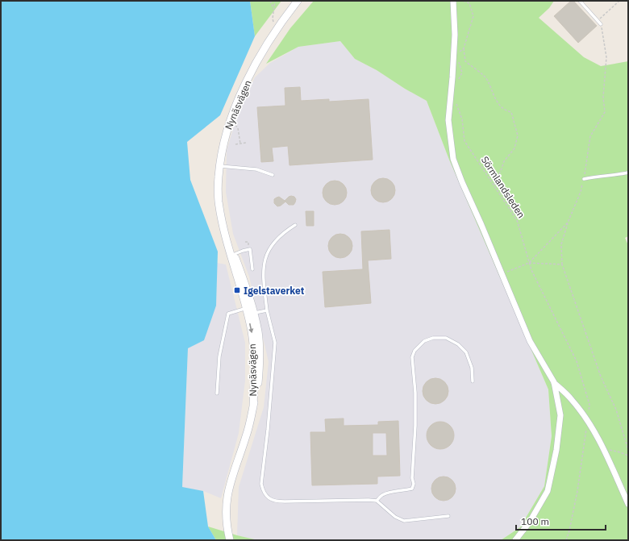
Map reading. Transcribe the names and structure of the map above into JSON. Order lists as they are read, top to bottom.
{
  "streets": {
    "street": ["Nynäsvägen"],
    "path": ["Sörmlandsleden"]
  },
  "places": {
    "transit": ["Igelstaverket"]
  },
  "scale_bar": "100 m"
}
